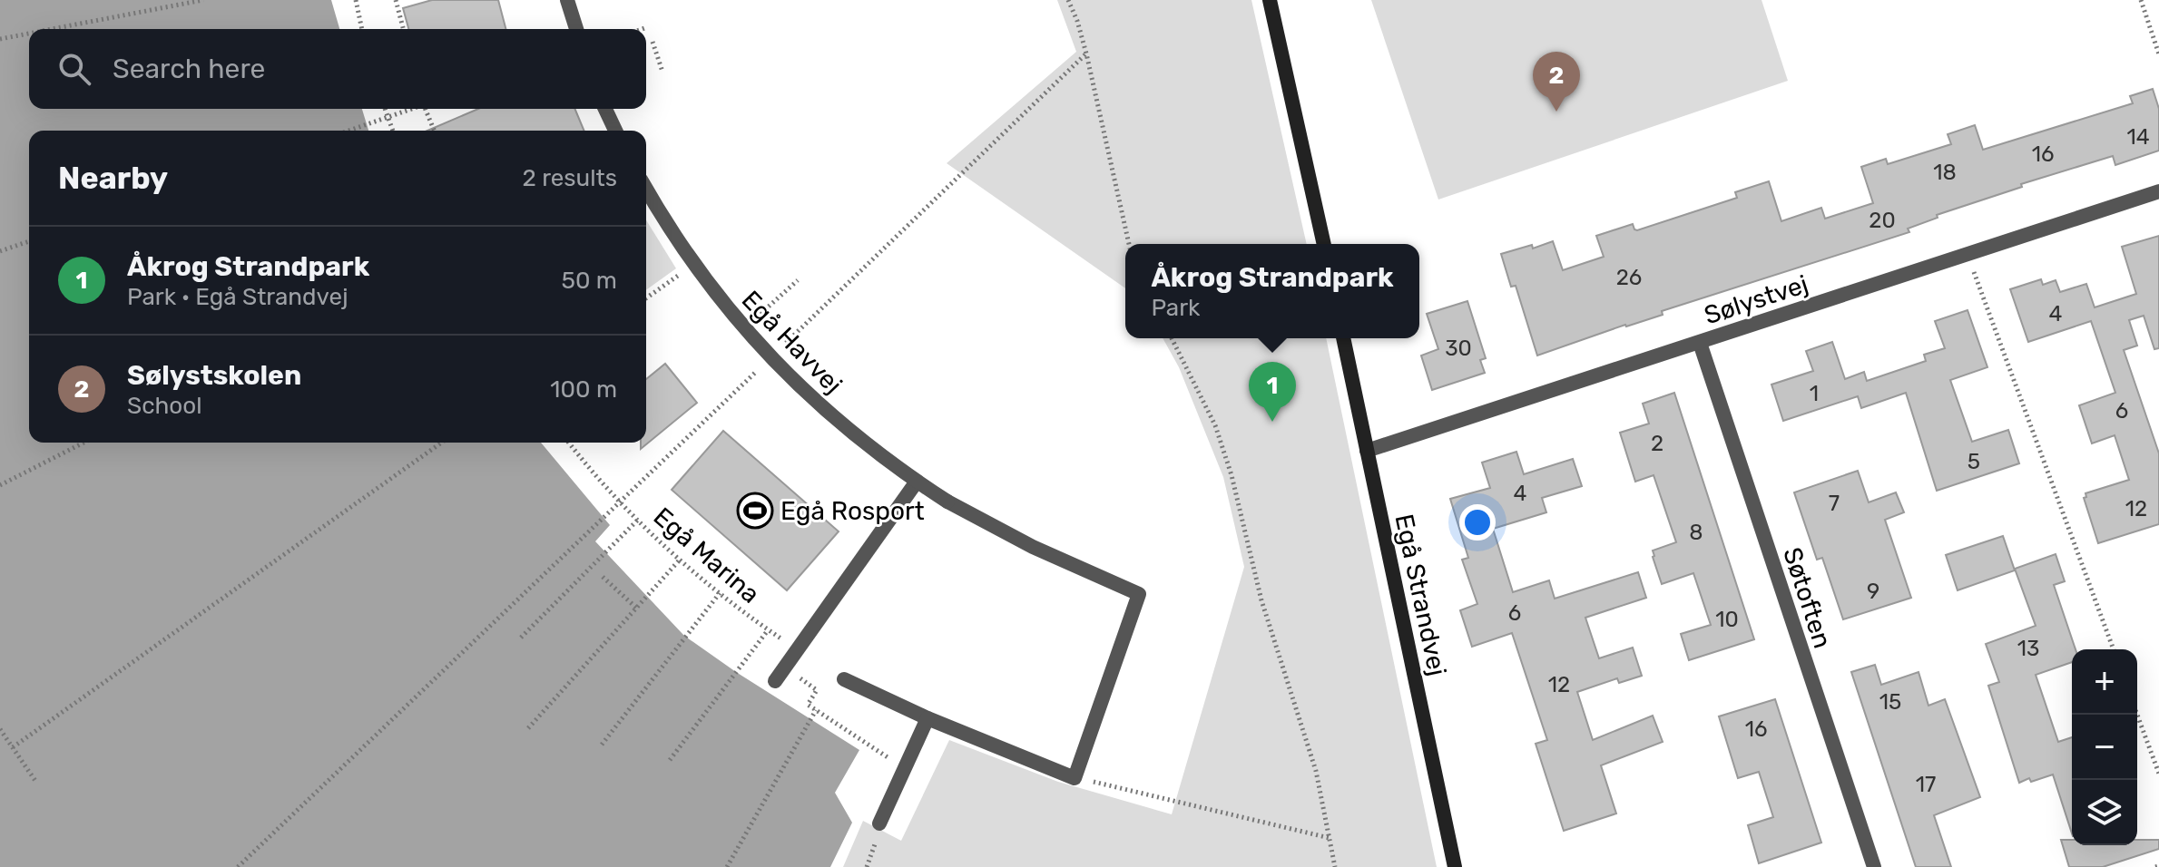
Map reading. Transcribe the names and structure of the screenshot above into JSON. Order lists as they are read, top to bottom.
{
  "streets": {
    "street": [
      "Sølystvej",
      "Egå Havvej",
      "Egå Strandvej",
      "Søtoften"
    ],
    "path": ["Egå Marina"]
  },
  "crossings": [
    ["Sølystvej", "Egå Strandvej"],
    ["Sølystvej", "Søtoften"]
  ],
  "places": {
    "sports": ["Egå Rosport"]
  },
  "house_numbers": [
    "14",
    "16",
    "18",
    "20",
    "26",
    "4",
    "30",
    "1",
    "6",
    "2",
    "5",
    "4",
    "7",
    "12",
    "8",
    "9",
    "6",
    "10",
    "13",
    "12",
    "15",
    "16",
    "17"
  ],
  "page": {
    "search": "Search here",
    "pins": ["2", "1"],
    "heading": ["Nearby", "2 results"],
    "list": [
      {
        "mark": "1",
        "name": "Åkrog Strandpark",
        "note": "Park · Egå Strandvej",
        "value": "50 m"
      },
      {
        "mark": "2",
        "name": "Sølystskolen",
        "note": "School",
        "value": "100 m"
      }
    ],
    "popup": ["Åkrog Strandpark", "Park"],
    "map_buttons": ["+", "−"]
  }
}
